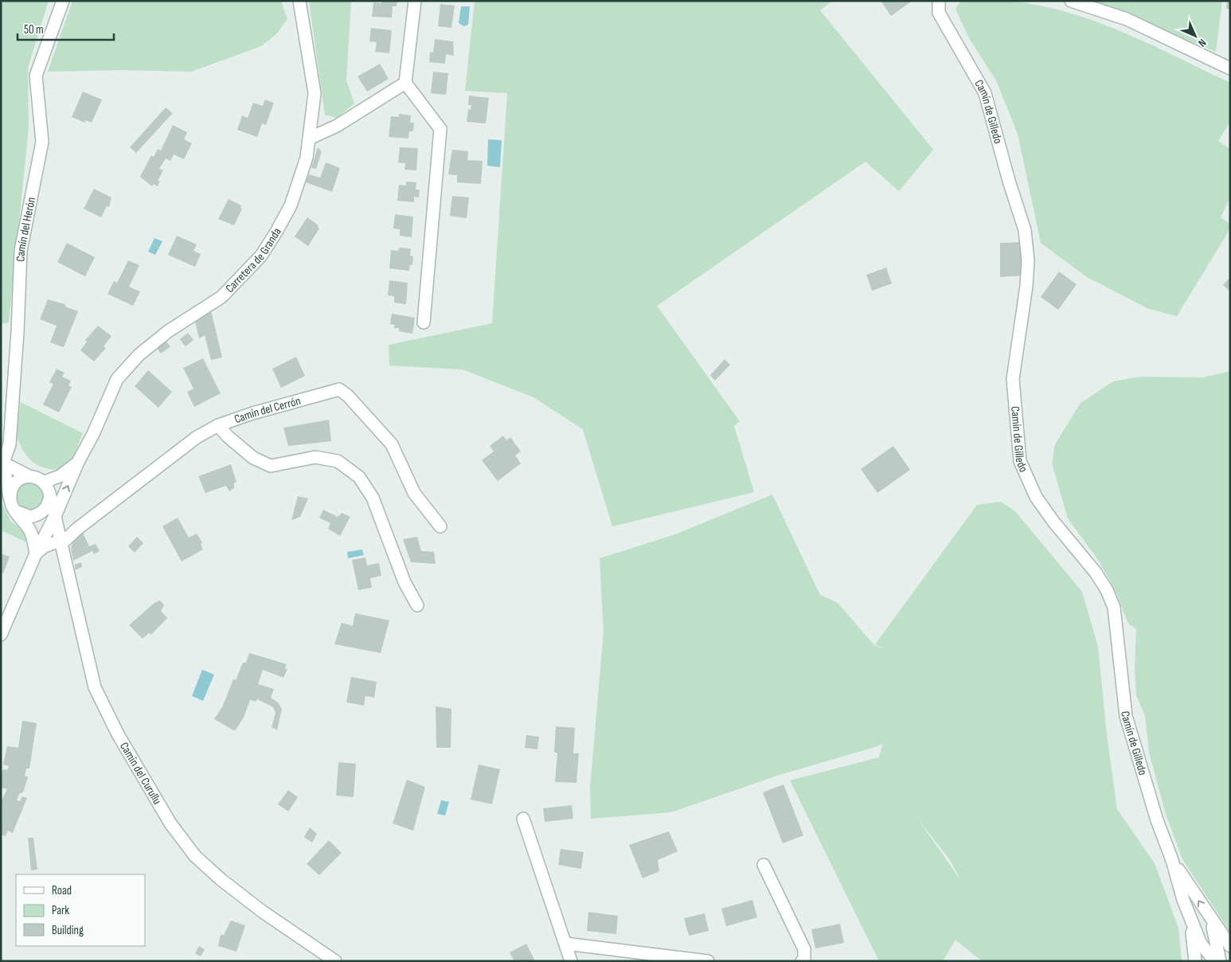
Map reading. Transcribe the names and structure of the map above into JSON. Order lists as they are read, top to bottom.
{
  "streets": {
    "street": [
      "Camín de Gilledo",
      "Camín del Herón",
      "Carretera de Granda",
      "Camín del Cerrón",
      "Camín del Curullu"
    ]
  },
  "crossings": [
    ["Carretera de Granda", "Camín del Cerrón"],
    ["Carretera de Granda", "Camín del Curullu"],
    ["Camín del Cerrón", "Camín del Curullu"]
  ],
  "legend": ["Road", "Park", "Building"],
  "scale_bar": "50 m",
  "north": "bottom right"
}
